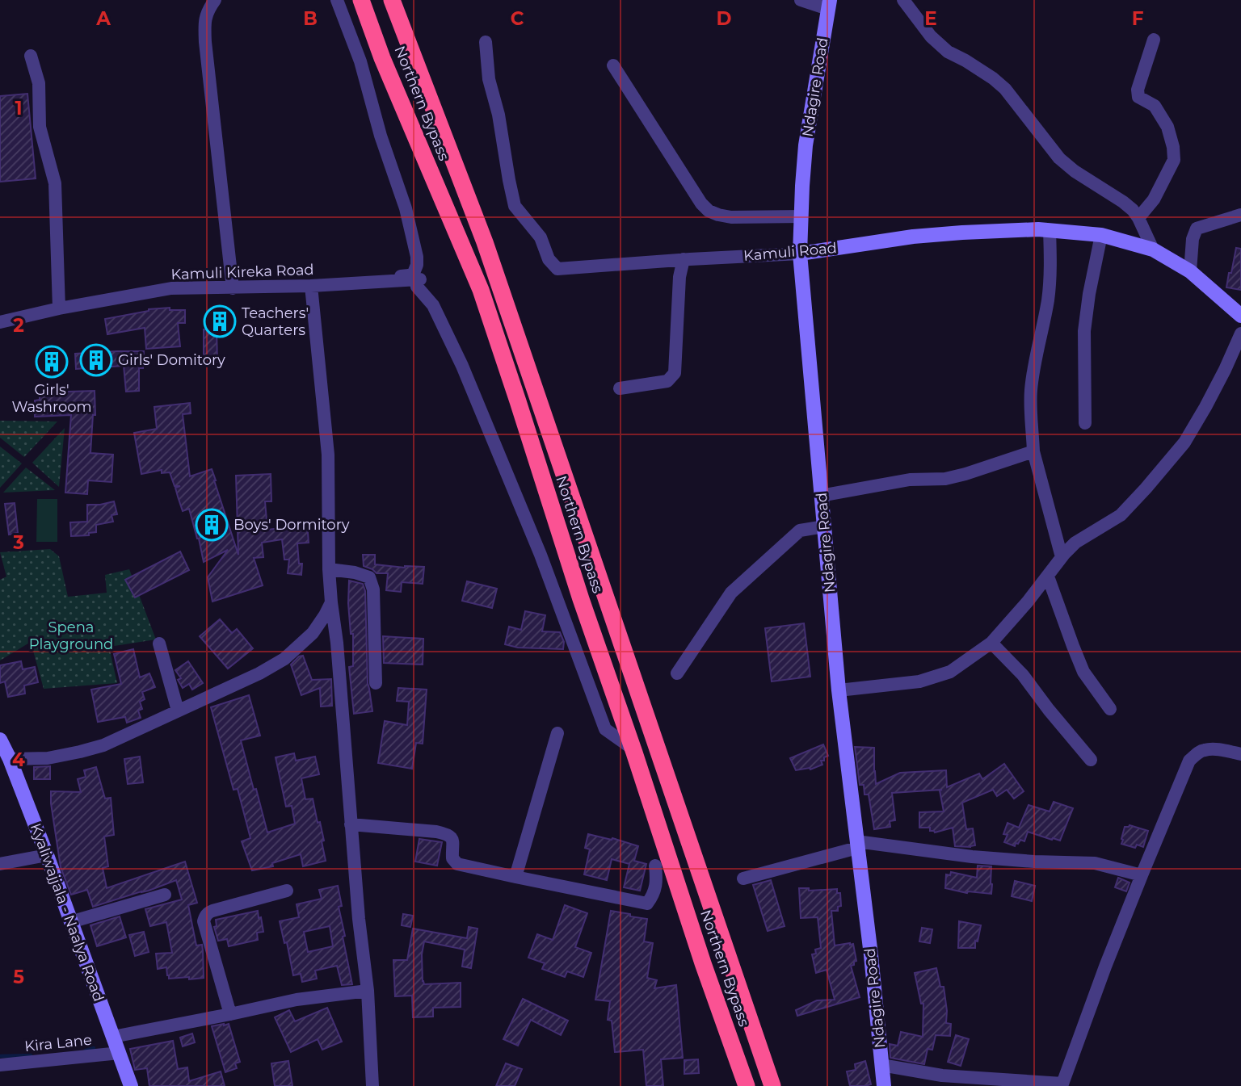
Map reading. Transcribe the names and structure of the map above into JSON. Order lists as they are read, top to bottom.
{
  "streets": {
    "highway": ["Northern Bypass"],
    "street": [
      "Ndagire Road",
      "Kamuli Road",
      "Kamuli Kireka Road",
      "Kyaliwajjala - Naalya Road",
      "Kira Lane"
    ]
  },
  "crossings": [
    ["Ndagire Road", "Kamuli Road"],
    ["Northern Bypass", "Kamuli Kireka Road"],
    ["Kyaliwajjala - Naalya Road", "Kira Lane"]
  ],
  "parks": ["Spena Playground"],
  "places": {
    "building": [
      "Teachers' Quarters",
      "Girls' Domitory",
      "Girls' Washroom",
      "Boys' Dormitory"
    ]
  },
  "grid": {
    "columns": [
      "A",
      "B",
      "C",
      "D",
      "E",
      "F"
    ],
    "rows": [
      "1",
      "2",
      "3",
      "4",
      "5"
    ]
  }
}
